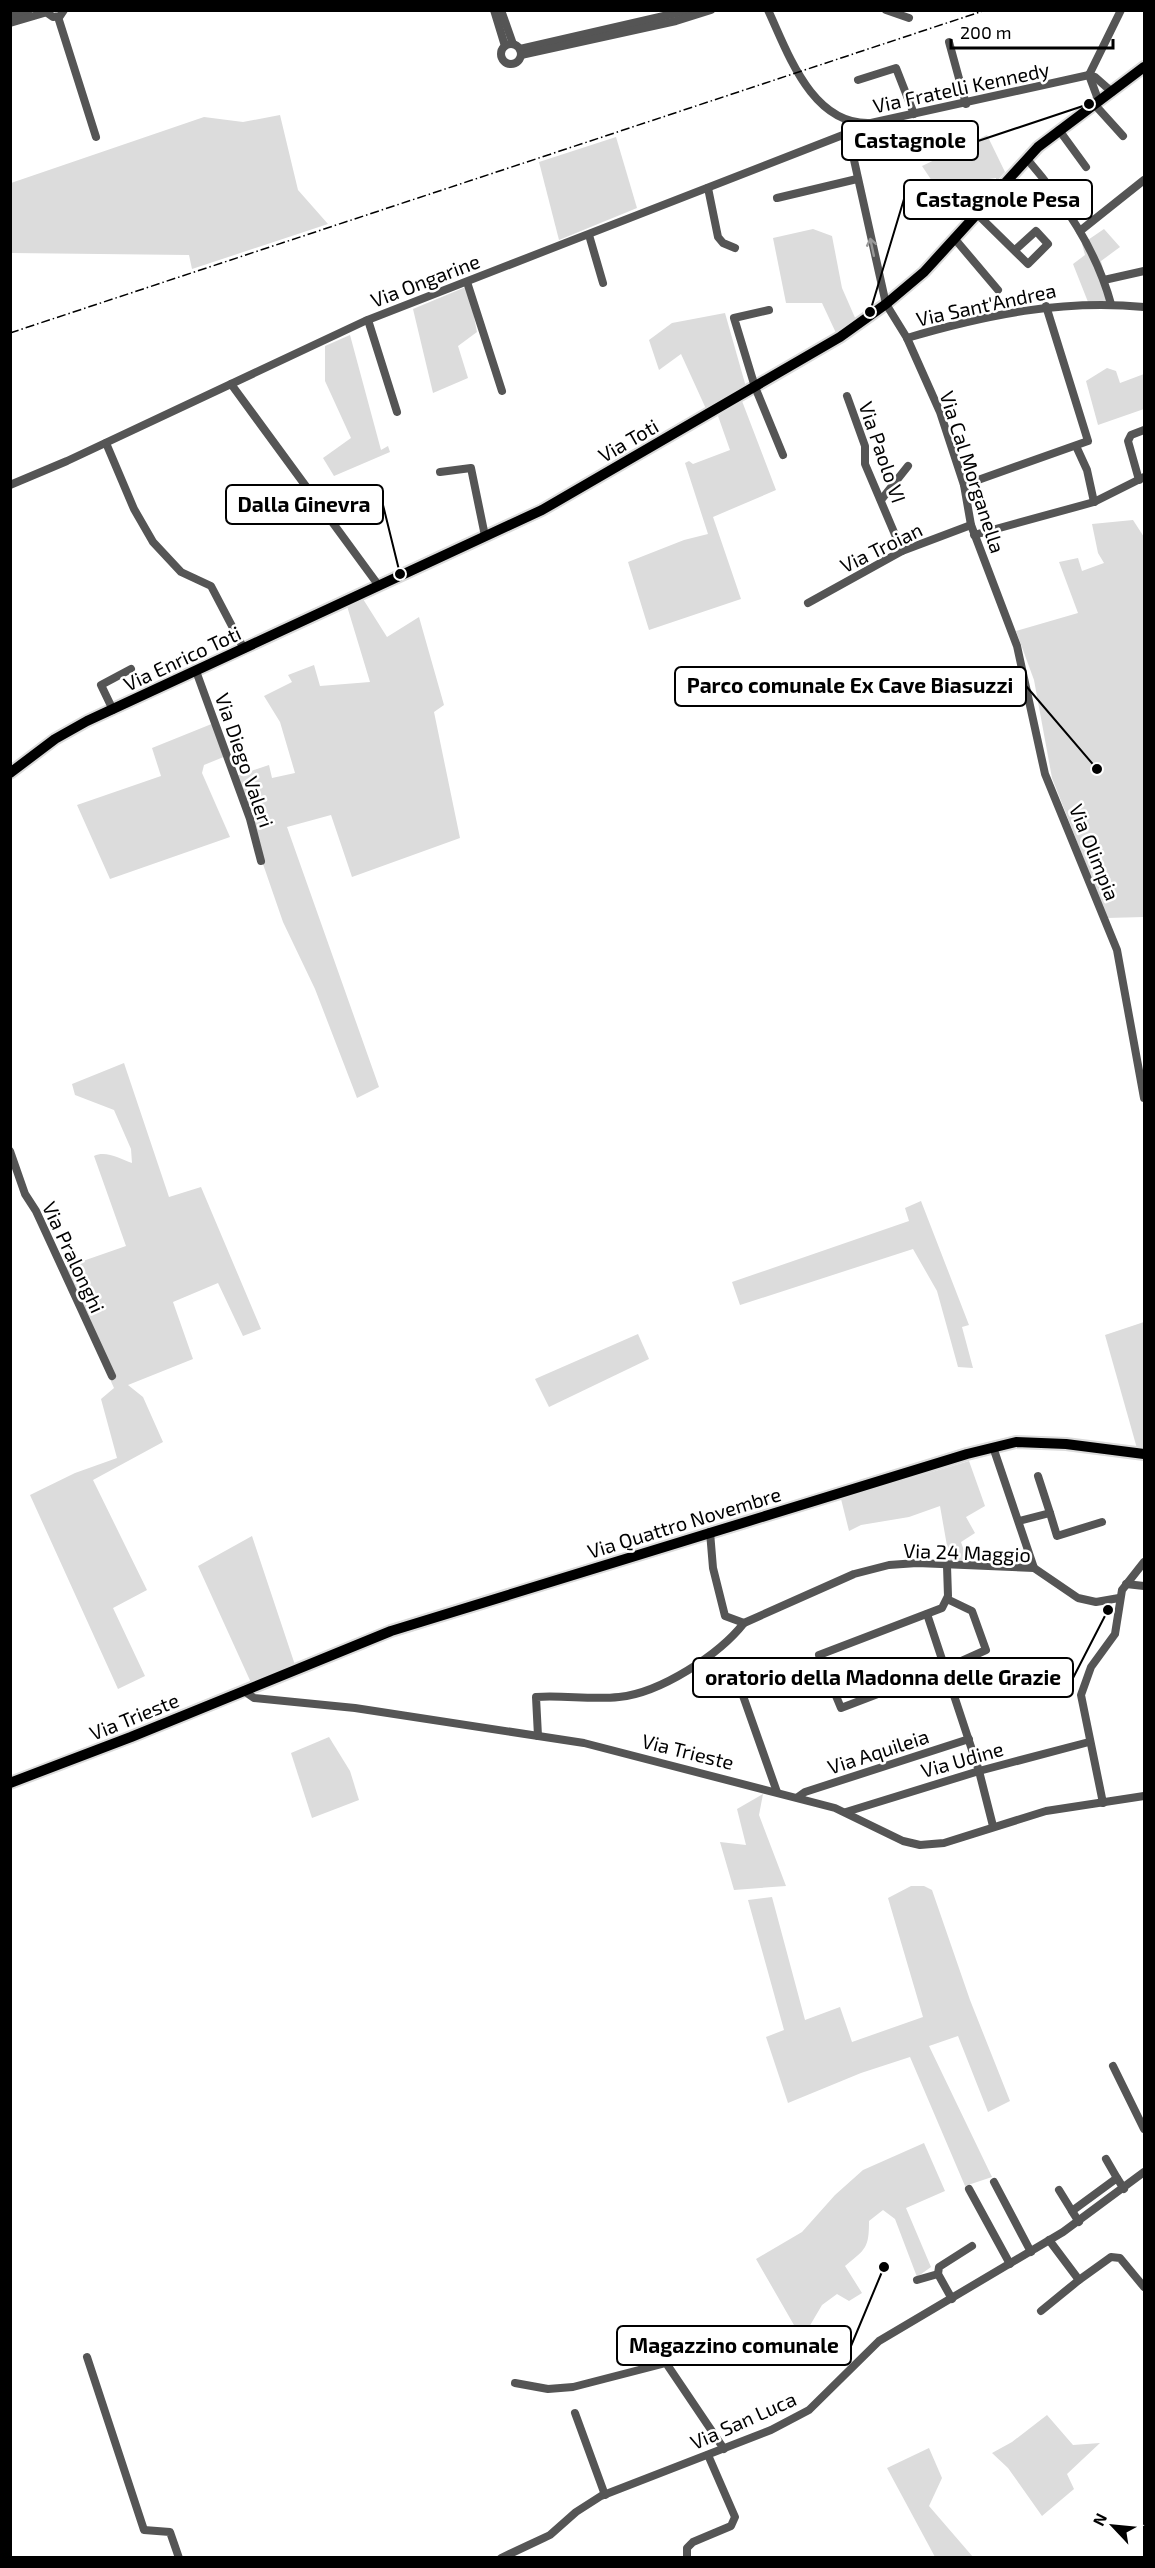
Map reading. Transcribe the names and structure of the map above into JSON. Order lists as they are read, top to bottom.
{
  "streets": {
    "main road": [
      "Via Toti",
      "Via Enrico Toti",
      "Via Quattro Novembre",
      "Via Trieste"
    ],
    "street": [
      "Via Fratelli Kennedy",
      "Via Ongarine",
      "Via Sant'Andrea",
      "Via Paolo VI",
      "Via Cal Morganella",
      "Via Troian",
      "Via Diego Valeri",
      "Via Olimpia",
      "Via Pralonghi",
      "Via 24 Maggio",
      "Via Aquileia",
      "Via Udine",
      "Via San Luca"
    ]
  },
  "crossings": [
    ["Via Ongarine", "Via Cal Morganella"],
    ["Via Sant'Andrea", "Via Cal Morganella"],
    ["Via Toti", "Via Cal Morganella"],
    ["Via Toti", "Via Enrico Toti"],
    ["Via Paolo VI", "Via Troian"],
    ["Via Cal Morganella", "Via Troian"],
    ["Via Cal Morganella", "Via Olimpia"],
    ["Via Enrico Toti", "Via Diego Valeri"],
    ["Via Quattro Novembre", "Via Trieste"],
    ["Via 24 Maggio", "Via Trieste"],
    ["Via Trieste", "Via Aquileia"],
    ["Via Trieste", "Via Udine"]
  ],
  "places": [
    "Castagnole",
    "Castagnole Pesa",
    "Dalla Ginevra",
    "Parco comunale Ex Cave Biasuzzi",
    "oratorio della Madonna delle Grazie",
    "Magazzino comunale"
  ],
  "scale_bar": "200 m",
  "north": "top left"
}
